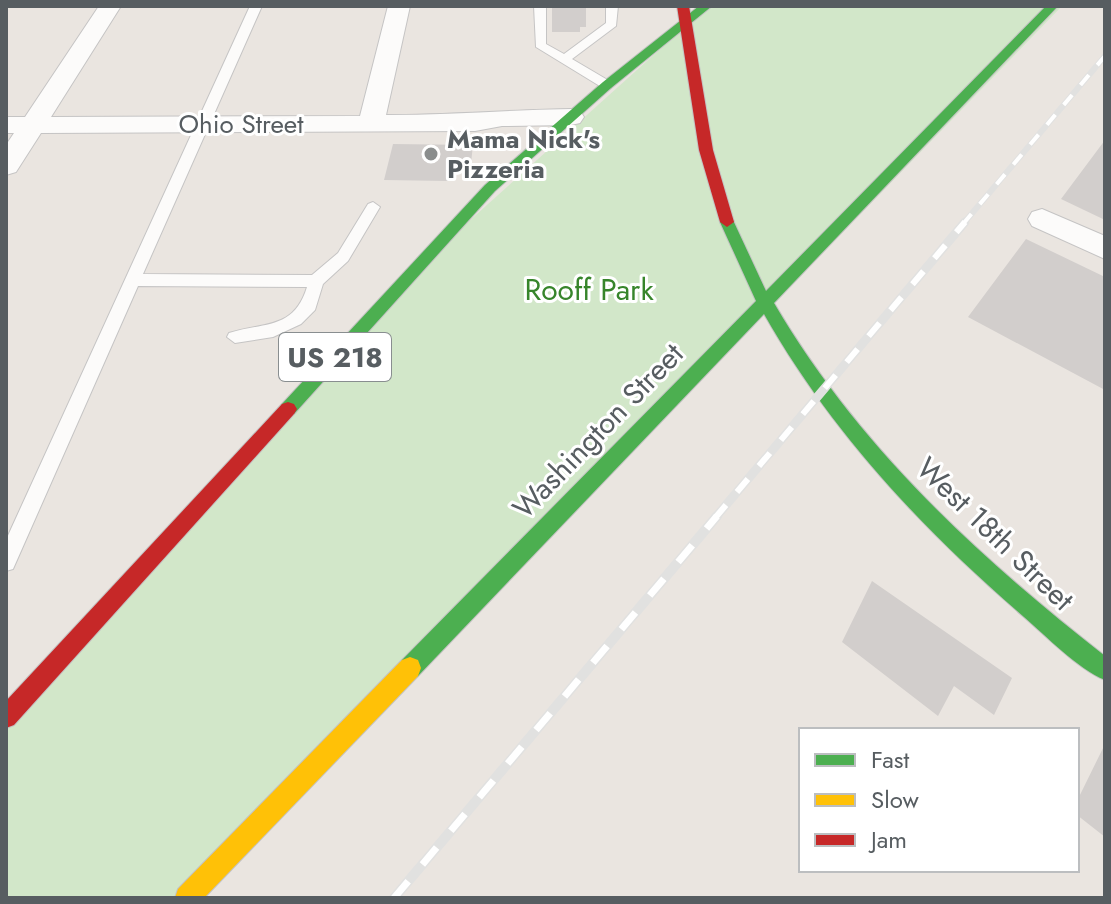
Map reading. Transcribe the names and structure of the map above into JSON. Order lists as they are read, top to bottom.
{
  "streets": {
    "main road": ["US 218", "Washington Street", "West 18th Street"],
    "street": ["Ohio Street"]
  },
  "crossings": [
    ["Ohio Street", "US 218"],
    ["US 218", "West 18th Street"],
    ["Washington Street", "West 18th Street"]
  ],
  "parks": ["Rooff Park"],
  "places": ["Mama Nick's Pizzeria"],
  "legend": ["Fast", "Slow", "Jam"]
}
